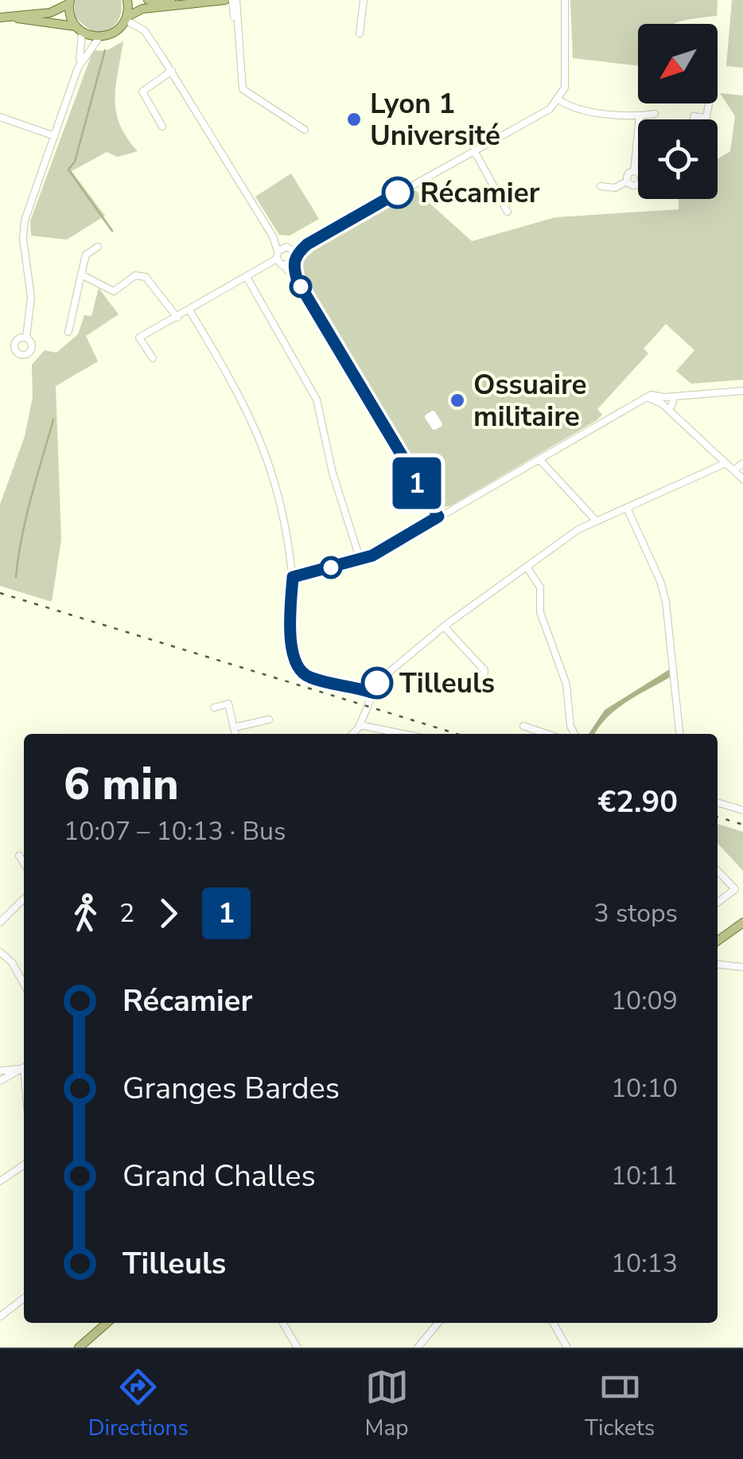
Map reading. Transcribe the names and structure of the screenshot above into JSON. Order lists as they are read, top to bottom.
{
  "places": [
    "Lyon 1 Université",
    "Récamier",
    "Ossuaire militaire",
    "Tilleuls"
  ],
  "lines": ["bus line 1"],
  "north": "bottom left",
  "page": {
    "on_map": "1",
    "heading": ["6 min", "10:07 – 10:13 · Bus", "€2.90"],
    "legs": ["2", "1", "3 stops"],
    "list": [
      {
        "name": "Récamier",
        "value": "10:09"
      },
      {
        "name": "Granges Bardes",
        "value": "10:10"
      },
      {
        "name": "Grand Challes",
        "value": "10:11"
      },
      {
        "name": "Tilleuls",
        "value": "10:13"
      }
    ],
    "tabs": ["Directions", "Map", "Tickets"]
  }
}
